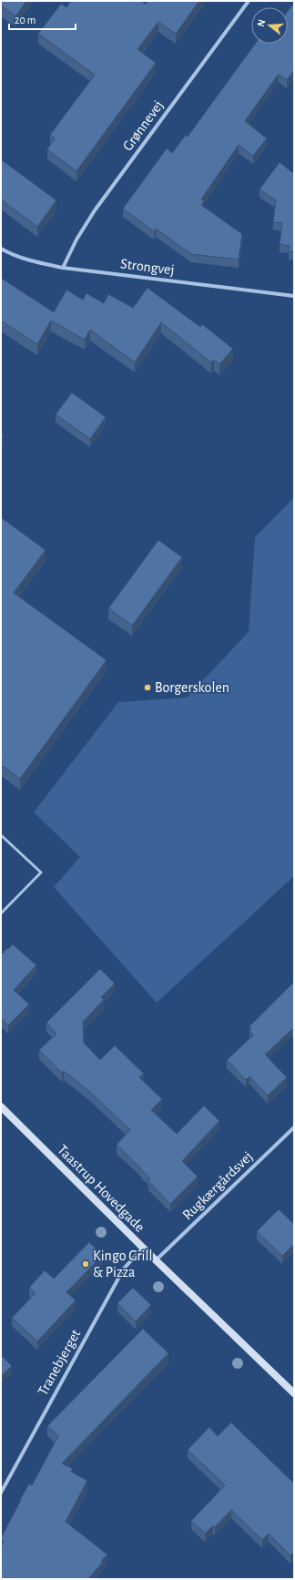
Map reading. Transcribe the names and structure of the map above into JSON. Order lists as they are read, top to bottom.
{
  "streets": {
    "street": [
      "Grønnevej",
      "Strongvej",
      "Rugkærgårdsvej",
      "Taastrup Hovedgade",
      "Tranebjerget"
    ]
  },
  "crossings": [
    ["Grønnevej", "Strongvej"],
    ["Rugkærgårdsvej", "Taastrup Hovedgade"],
    ["Taastrup Hovedgade", "Tranebjerget"]
  ],
  "places": ["Borgerskolen", "Kingo Grill & Pizza"],
  "scale_bar": "20 m",
  "north": "left"
}
